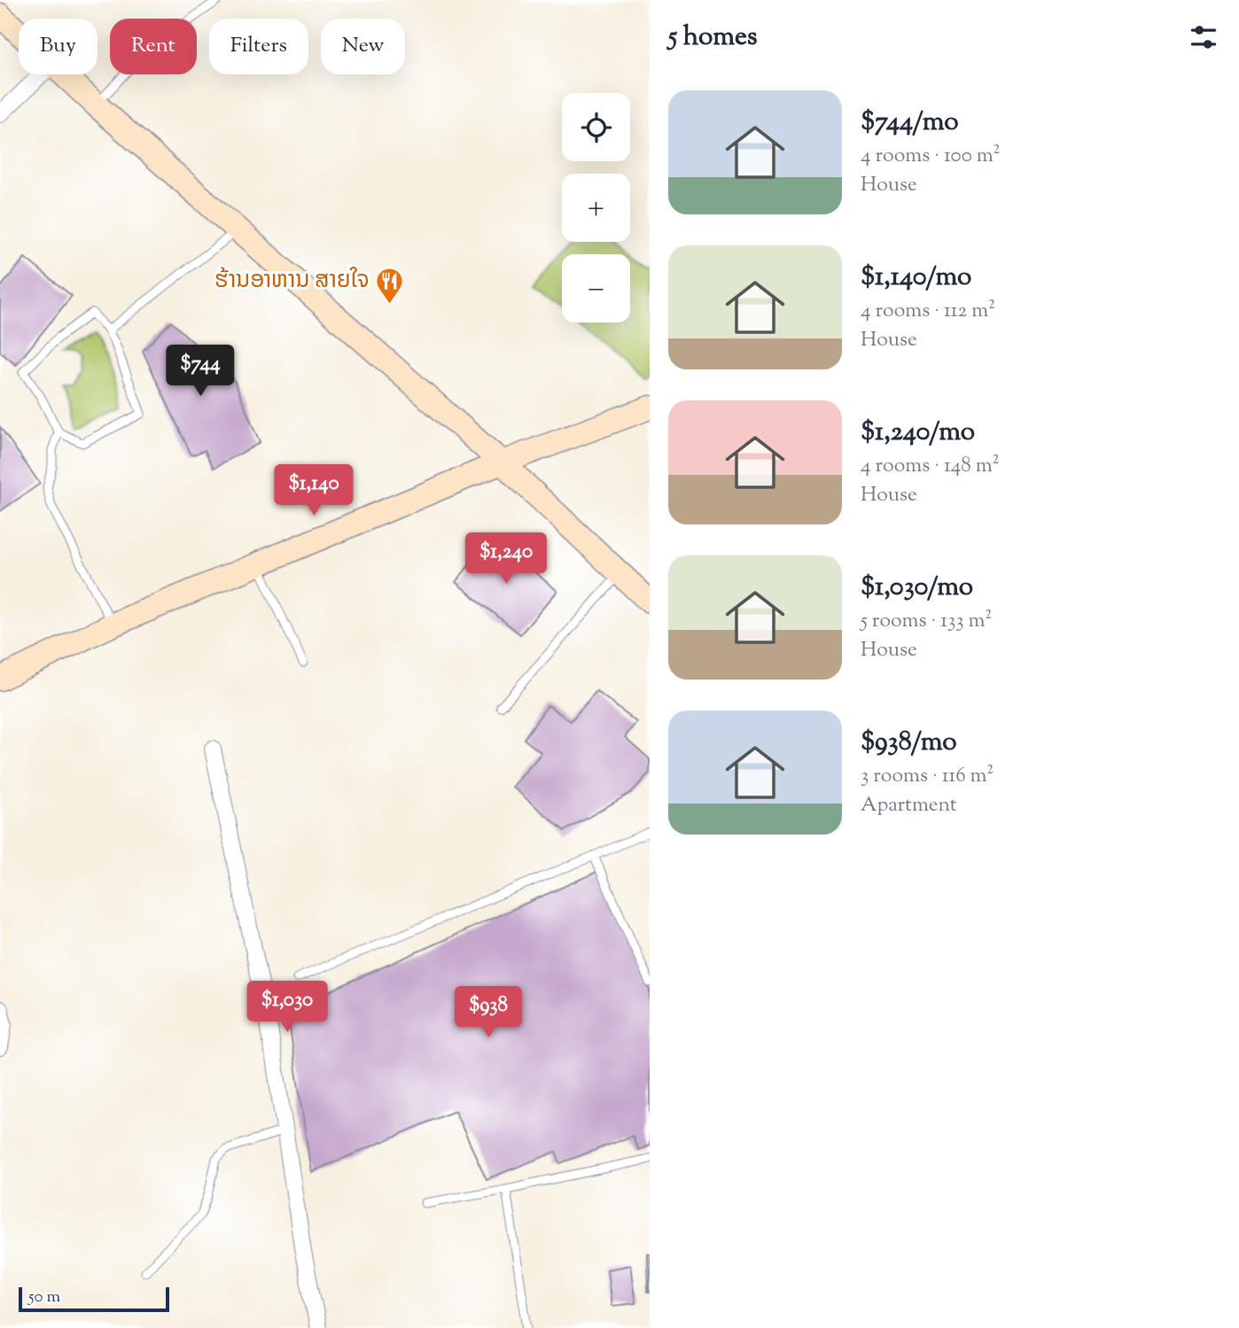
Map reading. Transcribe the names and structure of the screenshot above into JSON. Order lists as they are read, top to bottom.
{
  "places": {
    "restaurant": ["ຮ້ານອາຫານ ສາຍໃຈ"]
  },
  "scale_bar": "50 m",
  "page": {
    "heading": "5 homes",
    "chip": [
      "Buy",
      "Rent",
      "Filters",
      "New"
    ],
    "list": [
      {
        "name": "$744/mo",
        "note": "4 rooms · 100 m² · House"
      },
      {
        "name": "$1,140/mo",
        "note": "4 rooms · 112 m² · House"
      },
      {
        "name": "$1,240/mo",
        "note": "4 rooms · 148 m² · House"
      },
      {
        "name": "$1,030/mo",
        "note": "5 rooms · 133 m² · House"
      },
      {
        "name": "$938/mo",
        "note": "3 rooms · 116 m² · Apartment"
      }
    ],
    "map_buttons": ["+", "−"],
    "price": [
      "$744",
      "$1,140",
      "$1,240",
      "$1,030",
      "$938"
    ],
    "scale": "50 m"
  }
}
